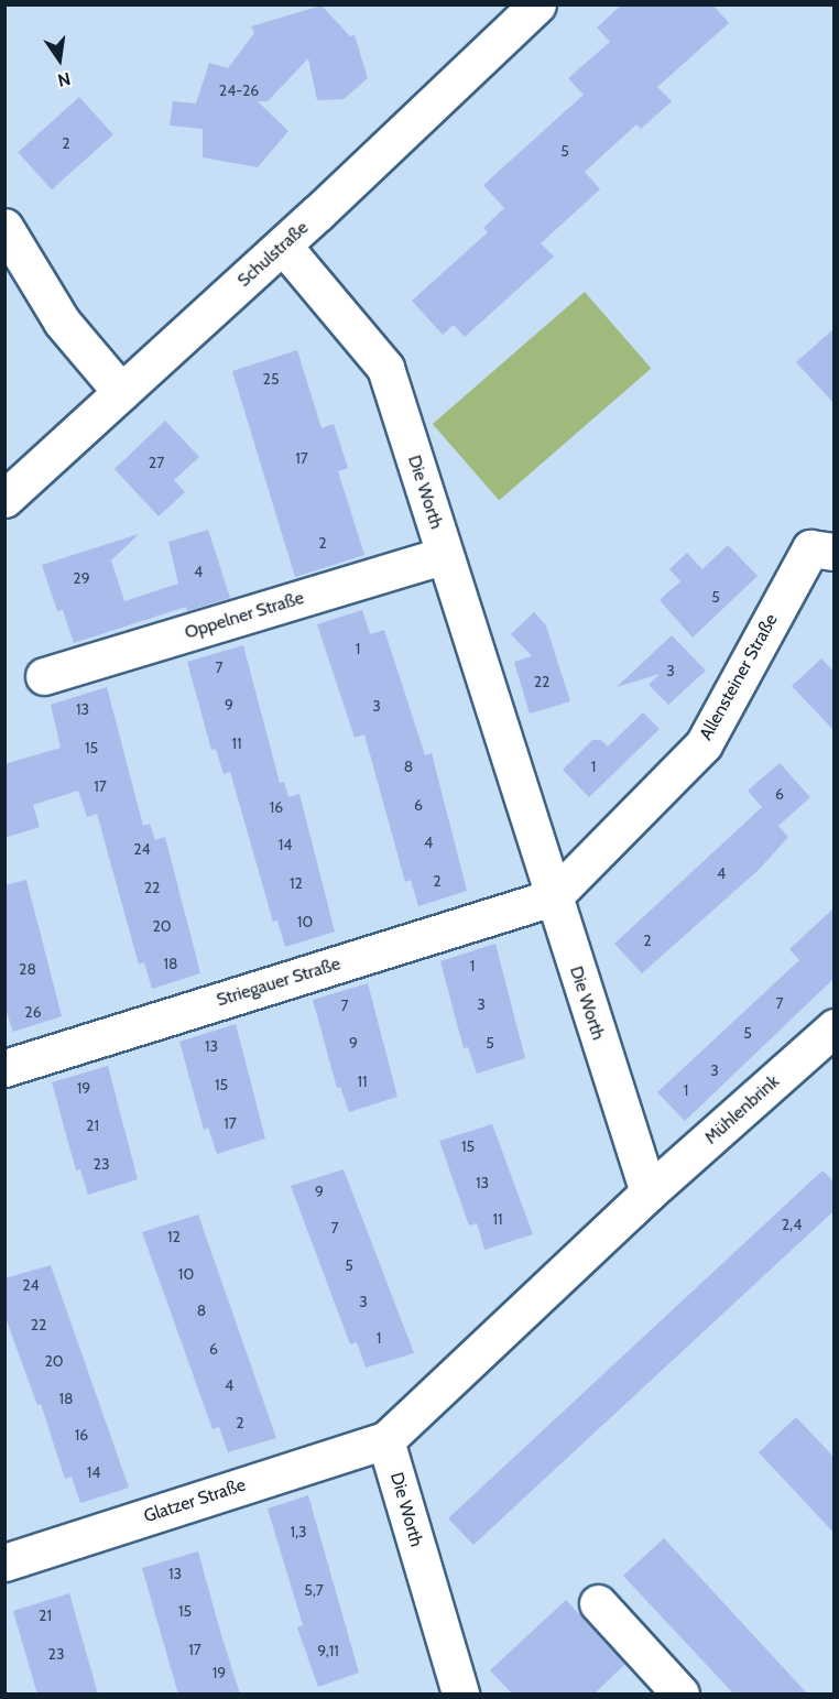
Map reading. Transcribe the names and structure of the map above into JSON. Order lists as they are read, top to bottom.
{
  "streets": {
    "street": [
      "Schulstraße",
      "Die Worth",
      "Oppelner Straße",
      "Allensteiner Straße",
      "Striegauer Straße",
      "Mühlenbrink",
      "Glatzer Straße"
    ]
  },
  "crossings": [
    ["Schulstraße", "Die Worth"],
    ["Die Worth", "Oppelner Straße"],
    ["Die Worth", "Allensteiner Straße"],
    ["Die Worth", "Striegauer Straße"],
    ["Die Worth", "Mühlenbrink"],
    ["Die Worth", "Glatzer Straße"],
    ["Allensteiner Straße", "Striegauer Straße"]
  ],
  "house_numbers": [
    "24-26",
    "2",
    "5",
    "25",
    "17",
    "27",
    "2",
    "4",
    "29",
    "5",
    "1",
    "7",
    "3",
    "22",
    "9",
    "3",
    "13",
    "11",
    "15",
    "8",
    "1",
    "17",
    "6",
    "6",
    "16",
    "4",
    "14",
    "24",
    "4",
    "2",
    "12",
    "22",
    "10",
    "20",
    "2",
    "18",
    "1",
    "28",
    "7",
    "3",
    "7",
    "26",
    "5",
    "9",
    "5",
    "13",
    "3",
    "11",
    "15",
    "19",
    "1",
    "17",
    "21",
    "15",
    "23",
    "13",
    "9",
    "11",
    "2,4",
    "7",
    "12",
    "5",
    "10",
    "24",
    "3",
    "8",
    "22",
    "1",
    "6",
    "20",
    "4",
    "18",
    "2",
    "16",
    "14",
    "1,3",
    "13",
    "5,7",
    "15",
    "21",
    "17",
    "9,11",
    "23",
    "19"
  ],
  "north": "bottom"
}
